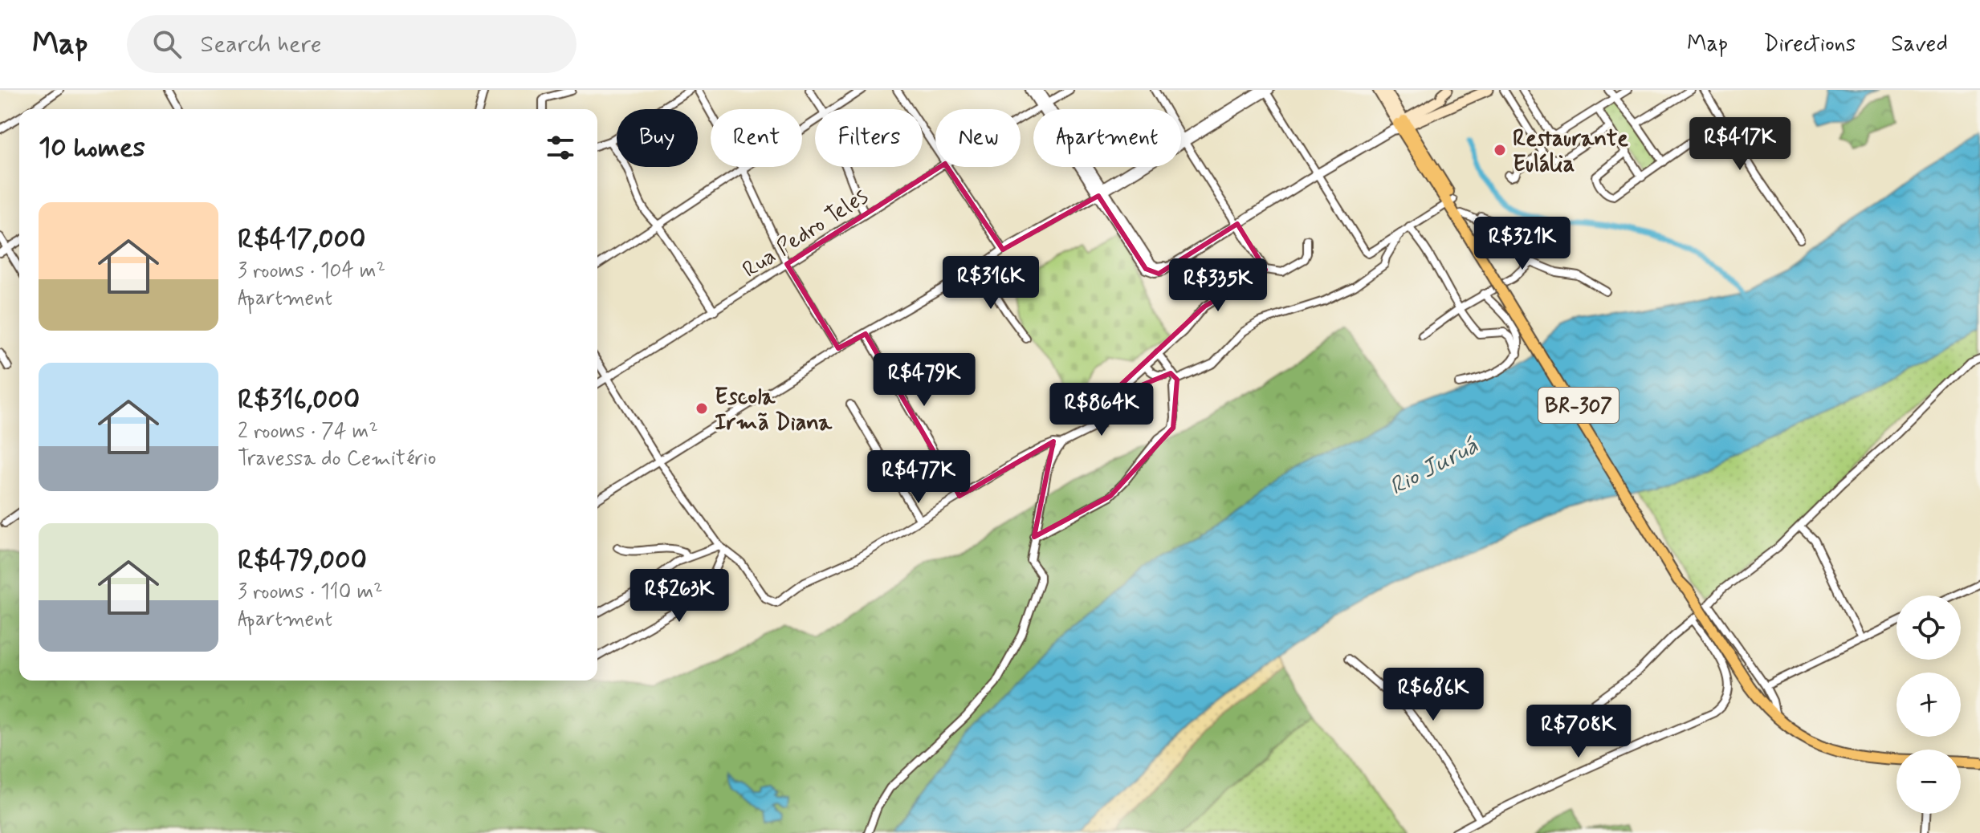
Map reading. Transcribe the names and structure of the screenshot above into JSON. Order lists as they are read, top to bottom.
{
  "streets": {
    "main road": ["BR-307"],
    "street": ["Rua Pedro Teles"]
  },
  "water": ["Rio Juruá"],
  "places": ["Restaurante Eulália", "Escola Irmã Diana"],
  "page": {
    "header": "Map",
    "search": "Search here",
    "nav": ["Map", "Directions", "Saved"],
    "chip": [
      "Buy",
      "Rent",
      "Filters",
      "New",
      "Apartment"
    ],
    "heading": "10 homes",
    "price": [
      "R$417K",
      "R$321K",
      "R$316K",
      "R$335K",
      "R$479K",
      "R$864K",
      "R$477K",
      "R$263K",
      "R$686K",
      "R$708K"
    ],
    "list": [
      {
        "name": "R$417,000",
        "note": "3 rooms · 104 m² · Apartment"
      },
      {
        "name": "R$316,000",
        "note": "2 rooms · 74 m² · Travessa do Cemitério"
      },
      {
        "name": "R$479,000",
        "note": "3 rooms · 110 m² · Apartment"
      }
    ],
    "map_buttons": ["+", "−"]
  }
}
